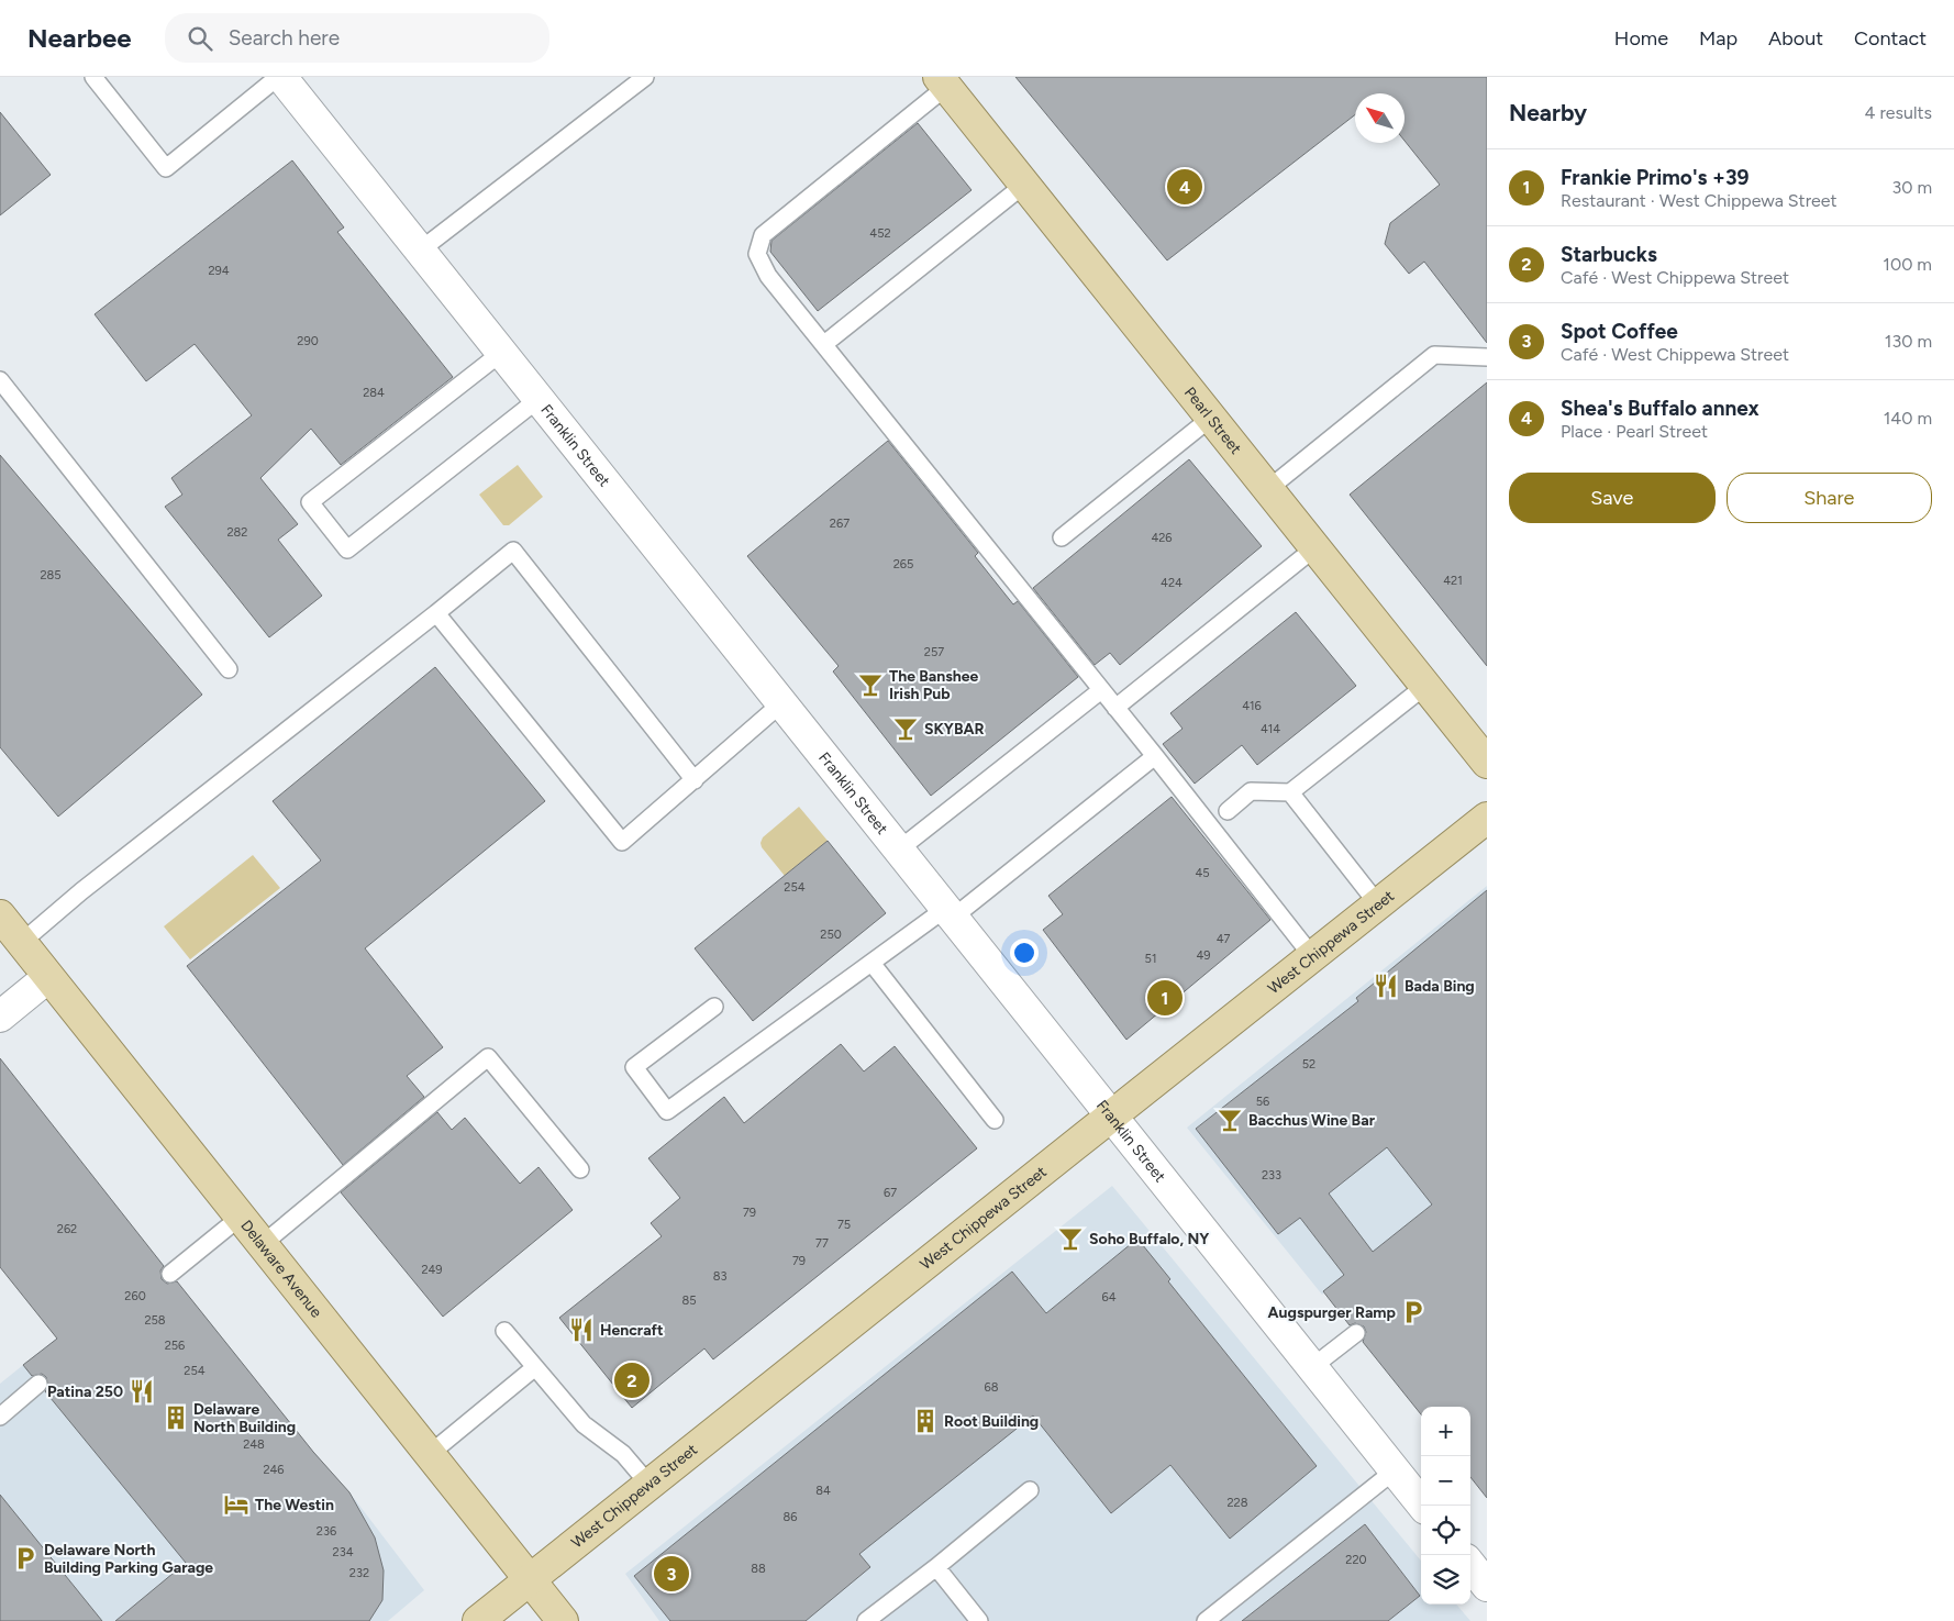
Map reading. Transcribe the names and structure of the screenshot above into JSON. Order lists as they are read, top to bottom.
{
  "streets": {
    "main road": ["Pearl Street", "West Chippewa Street", "Delaware Avenue"],
    "street": ["Franklin Street"]
  },
  "crossings": [
    ["Franklin Street", "West Chippewa Street"],
    ["West Chippewa Street", "Delaware Avenue"]
  ],
  "places": {
    "bar": [
      "The Banshee Irish Pub",
      "SKYBAR",
      "Bacchus Wine Bar",
      "Soho Buffalo, NY"
    ],
    "restaurant": ["Bada Bing", "Hencraft", "Patina 250"],
    "parking": ["Augspurger Ramp", "Delaware North Building Parking Garage"],
    "building": ["Delaware North Building", "Root Building"],
    "hotel": ["The Westin"]
  },
  "house_numbers": [
    "452",
    "294",
    "290",
    "284",
    "267",
    "282",
    "426",
    "265",
    "285",
    "421",
    "424",
    "257",
    "416",
    "414",
    "45",
    "254",
    "250",
    "47",
    "49",
    "51",
    "52",
    "56",
    "233",
    "67",
    "79",
    "75",
    "262",
    "77",
    "79",
    "249",
    "83",
    "260",
    "64",
    "85",
    "258",
    "256",
    "254",
    "68",
    "248",
    "246",
    "84",
    "228",
    "86",
    "236",
    "234",
    "220",
    "88",
    "232"
  ],
  "north": "top left",
  "page": {
    "header": "Nearbee",
    "search": "Search here",
    "nav": [
      "Home",
      "Map",
      "About",
      "Contact"
    ],
    "heading": ["Nearby", "4 results"],
    "list": [
      {
        "mark": "1",
        "name": "Frankie Primo's +39",
        "note": "Restaurant · West Chippewa Street",
        "value": "30 m"
      },
      {
        "mark": "2",
        "name": "Starbucks",
        "note": "Café · West Chippewa Street",
        "value": "100 m"
      },
      {
        "mark": "3",
        "name": "Spot Coffee",
        "note": "Café · West Chippewa Street",
        "value": "130 m"
      },
      {
        "mark": "4",
        "name": "Shea's Buffalo annex",
        "note": "Place · Pearl Street",
        "value": "140 m"
      }
    ],
    "pins": [
      "4",
      "1",
      "2",
      "3"
    ],
    "buttons": ["Save", "Share"],
    "map_buttons": ["+", "−"]
  }
}
